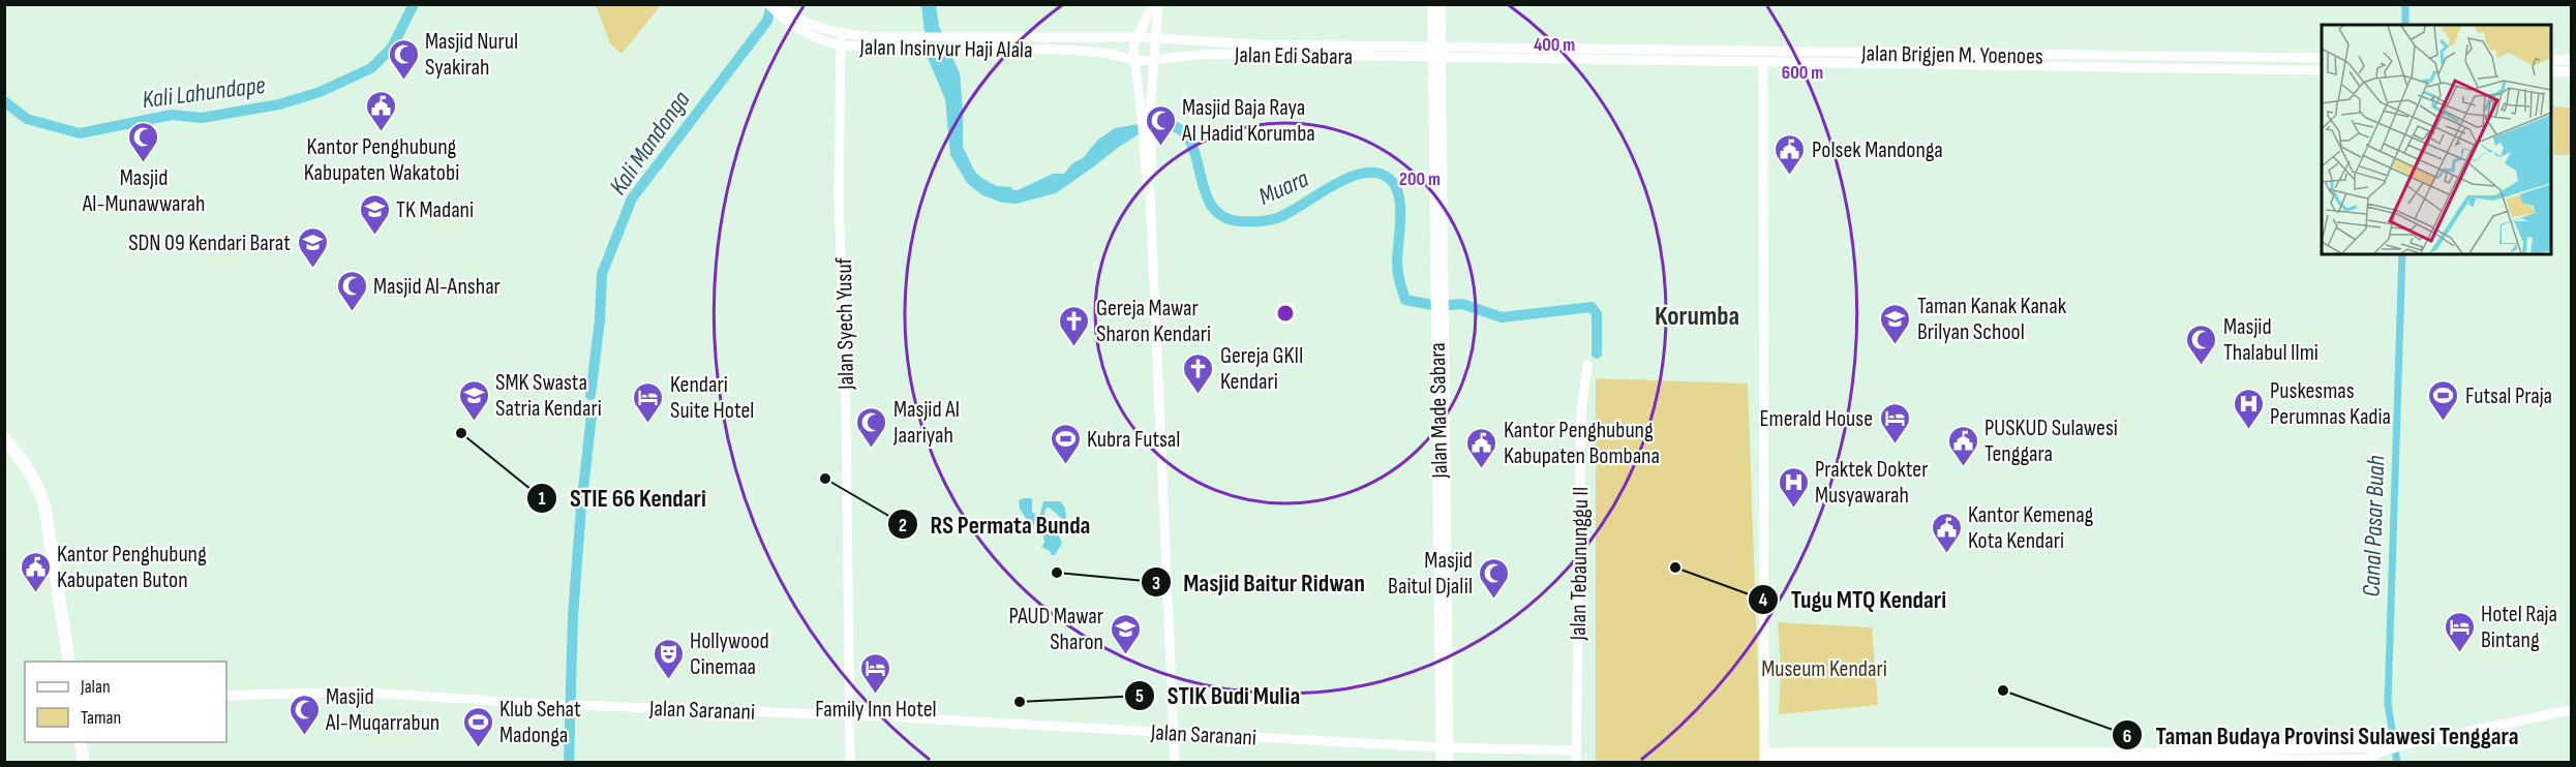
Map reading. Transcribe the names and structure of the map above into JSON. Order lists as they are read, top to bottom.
{
  "streets": {
    "street": [
      "Jalan Insinyur Haji Alala",
      "Jalan Brigjen M. Yoenoes",
      "Jalan Edi Sabara",
      "Jalan Syech Yusuf",
      "Jalan Made Sabara",
      "Jalan Tebaununggu II",
      "Jalan Saranani"
    ]
  },
  "crossings": [
    ["Jalan Insinyur Haji Alala", "Jalan Edi Sabara"],
    ["Jalan Insinyur Haji Alala", "Jalan Syech Yusuf"],
    ["Jalan Brigjen M. Yoenoes", "Jalan Edi Sabara"],
    ["Jalan Brigjen M. Yoenoes", "Jalan Made Sabara"],
    ["Jalan Edi Sabara", "Jalan Made Sabara"],
    ["Jalan Syech Yusuf", "Jalan Saranani"],
    ["Jalan Made Sabara", "Jalan Saranani"],
    ["Jalan Tebaununggu II", "Jalan Saranani"]
  ],
  "districts": ["Korumba"],
  "water": [
    "Kali Lahundape",
    "Kali Mandonga",
    "Muara",
    "Canal Pasar Buah"
  ],
  "parks": ["Museum Kendari"],
  "places": {
    "mosque": [
      "Masjid Nurul Syakirah",
      "Masjid Baja Raya Al Hadid Korumba",
      "Masjid Al-Munawwarah",
      "Masjid Al-Anshar",
      "Masjid Thalabul Ilmi",
      "Masjid Al Jaariyah",
      "Masjid Baitul Djalil",
      "Masjid Al-Muqarrabun"
    ],
    "public building": [
      "Kantor Penghubung Kabupaten Wakatobi",
      "Polsek Mandonga",
      "PUSKUD Sulawesi Tenggara",
      "Kantor Penghubung Kabupaten Bombana",
      "Kantor Kemenag Kota Kendari",
      "Kantor Penghubung Kabupaten Buton"
    ],
    "school or university": [
      "TK Madani",
      "SDN 09 Kendari Barat",
      "Taman Kanak Kanak Brilyan School",
      "SMK Swasta Satria Kendari",
      "PAUD Mawar Sharon"
    ],
    "church": ["Gereja Mawar Sharon Kendari", "Gereja GKII Kendari"],
    "sports": ["Futsal Praja", "Kubra Futsal", "Klub Sehat Madonga"],
    "hotel": [
      "Kendari Suite Hotel",
      "Emerald House",
      "Hotel Raja Bintang",
      "Family Inn Hotel"
    ],
    "hospital": ["Puskesmas Perumnas Kadia", "Praktek Dokter Musyawarah"],
    "other": [
      "STIE 66 Kendari",
      "RS Permata Bunda",
      "Tugu MTQ Kendari",
      "Masjid Baitur Ridwan",
      "Taman Budaya Provinsi Sulawesi Tenggara",
      "STIK Budi Mulia"
    ],
    "theatre": ["Hollywood Cinemaa"]
  },
  "legend": ["Jalan", "Taman"],
  "rings": ["400 m", "600 m", "200 m"]
}
